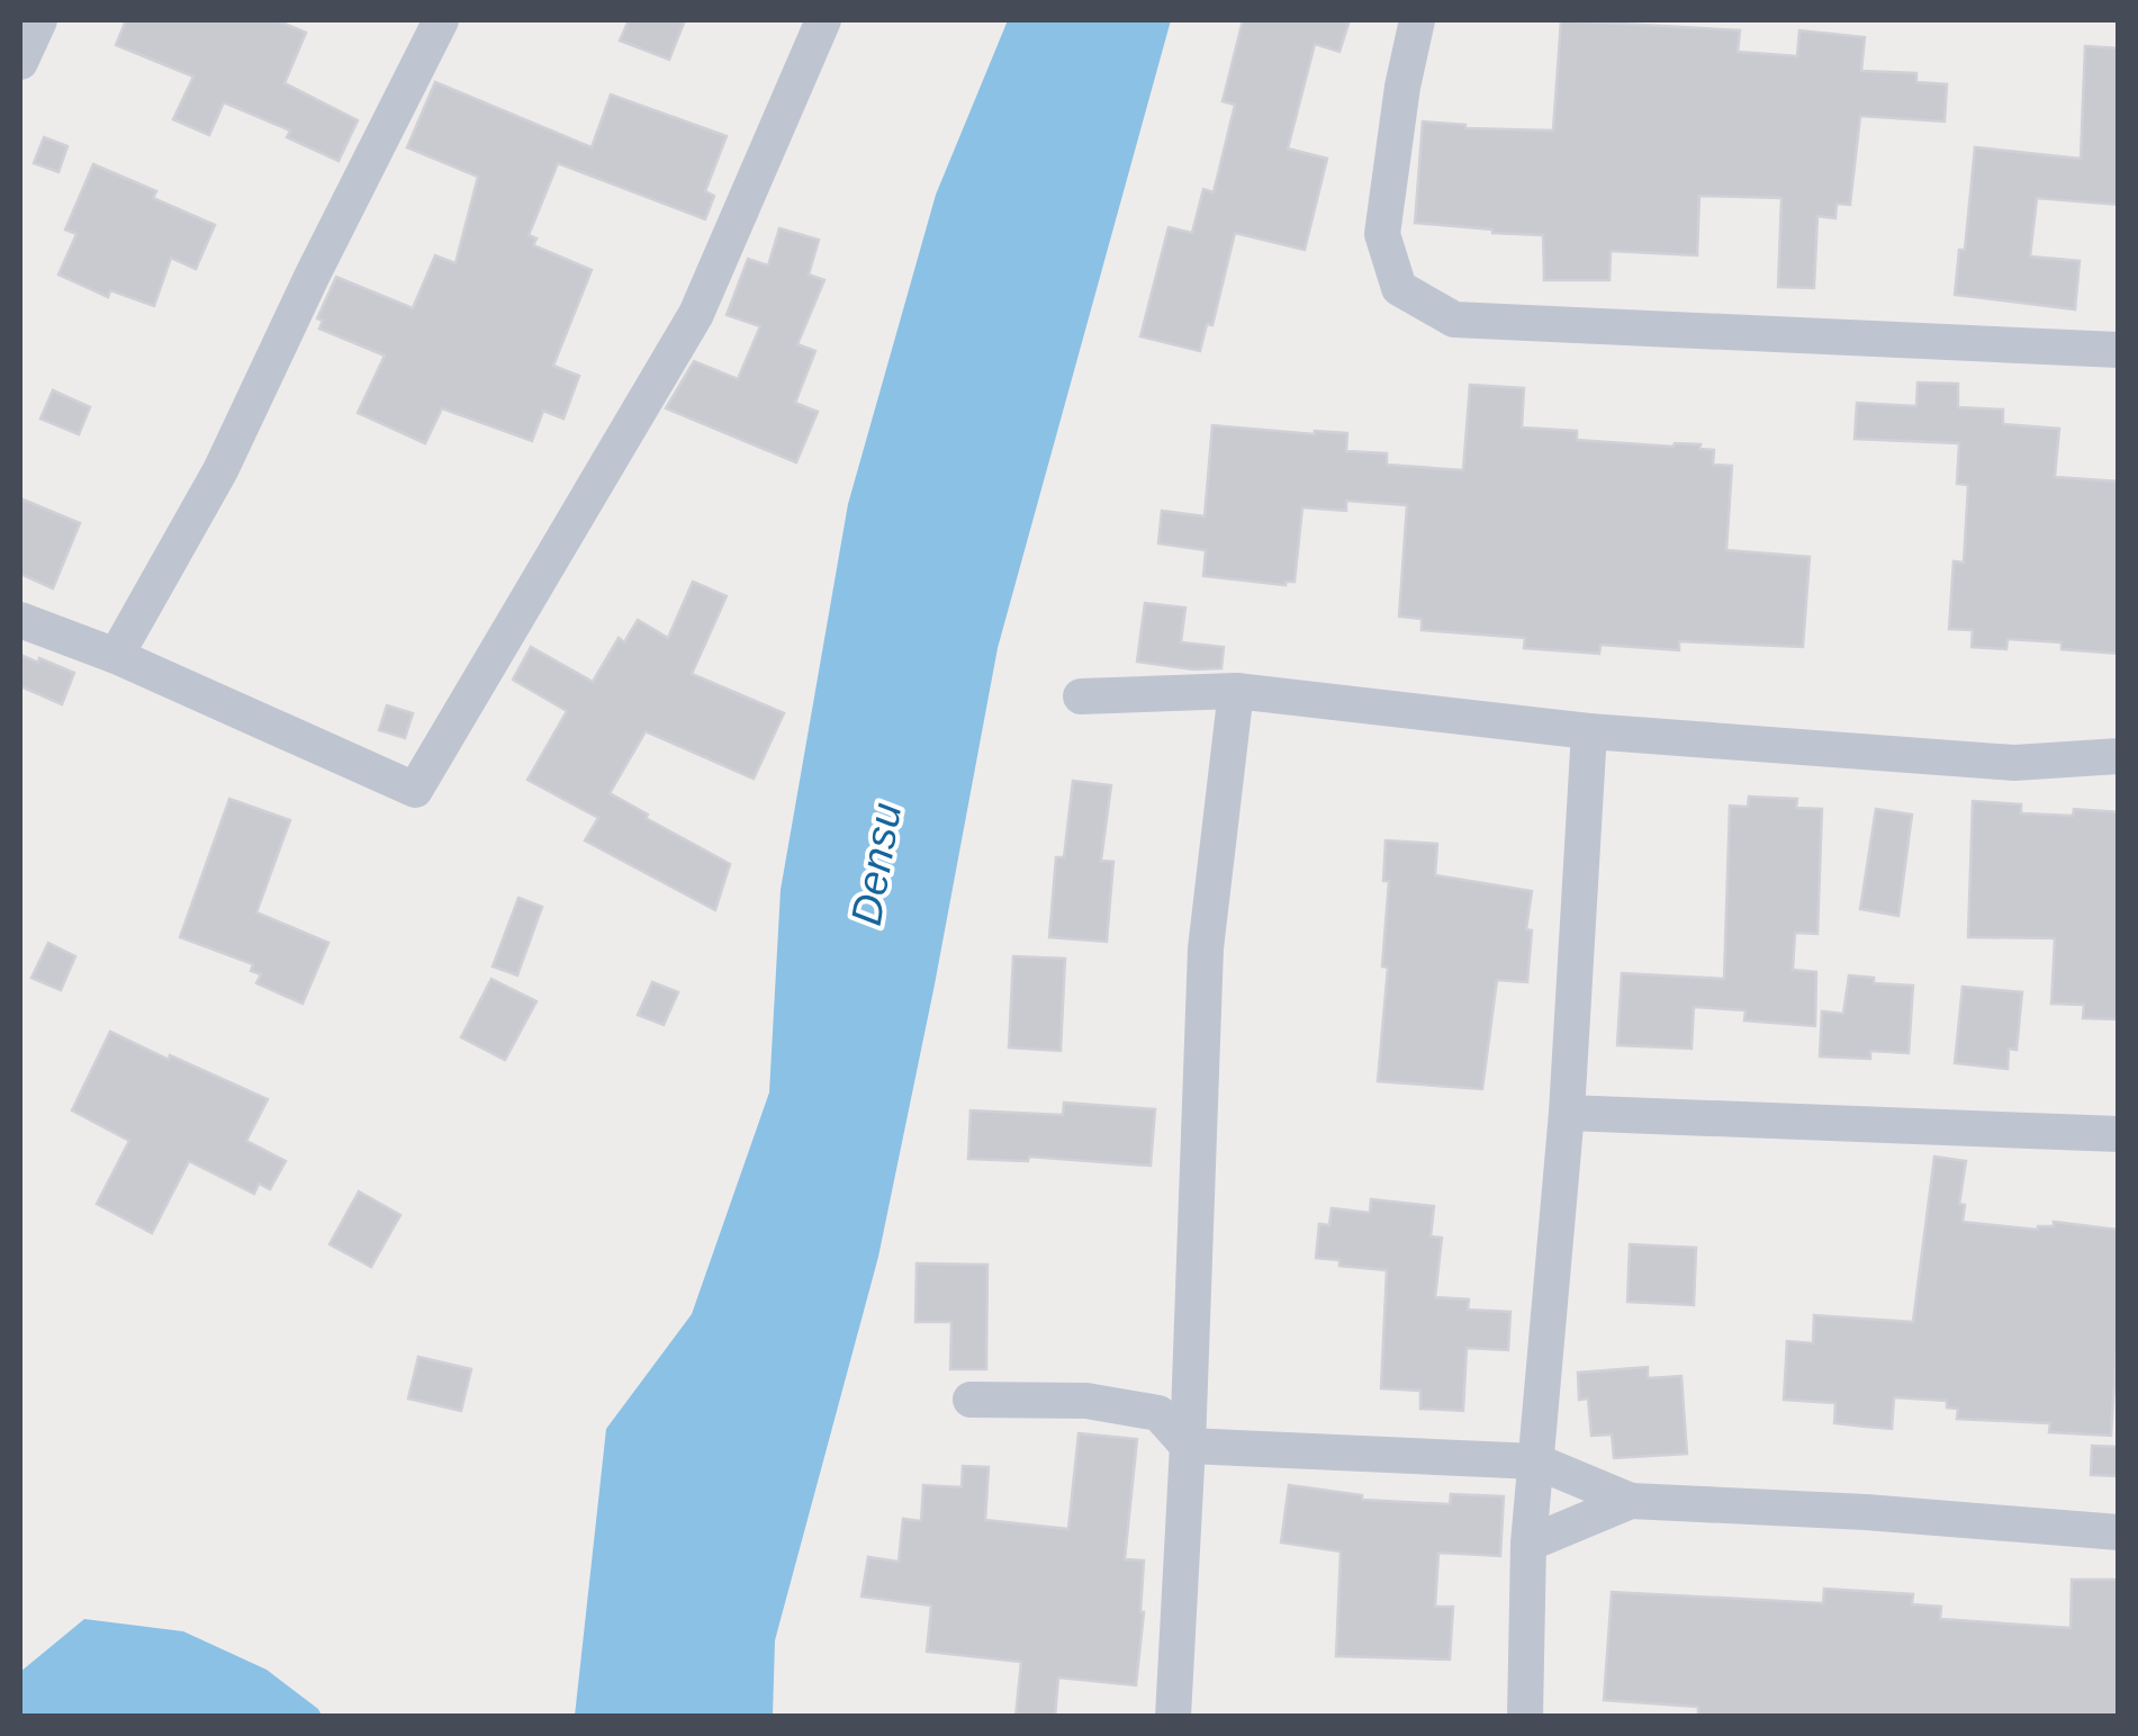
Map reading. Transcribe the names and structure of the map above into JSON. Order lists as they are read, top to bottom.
{
  "water": ["Densu"]
}
